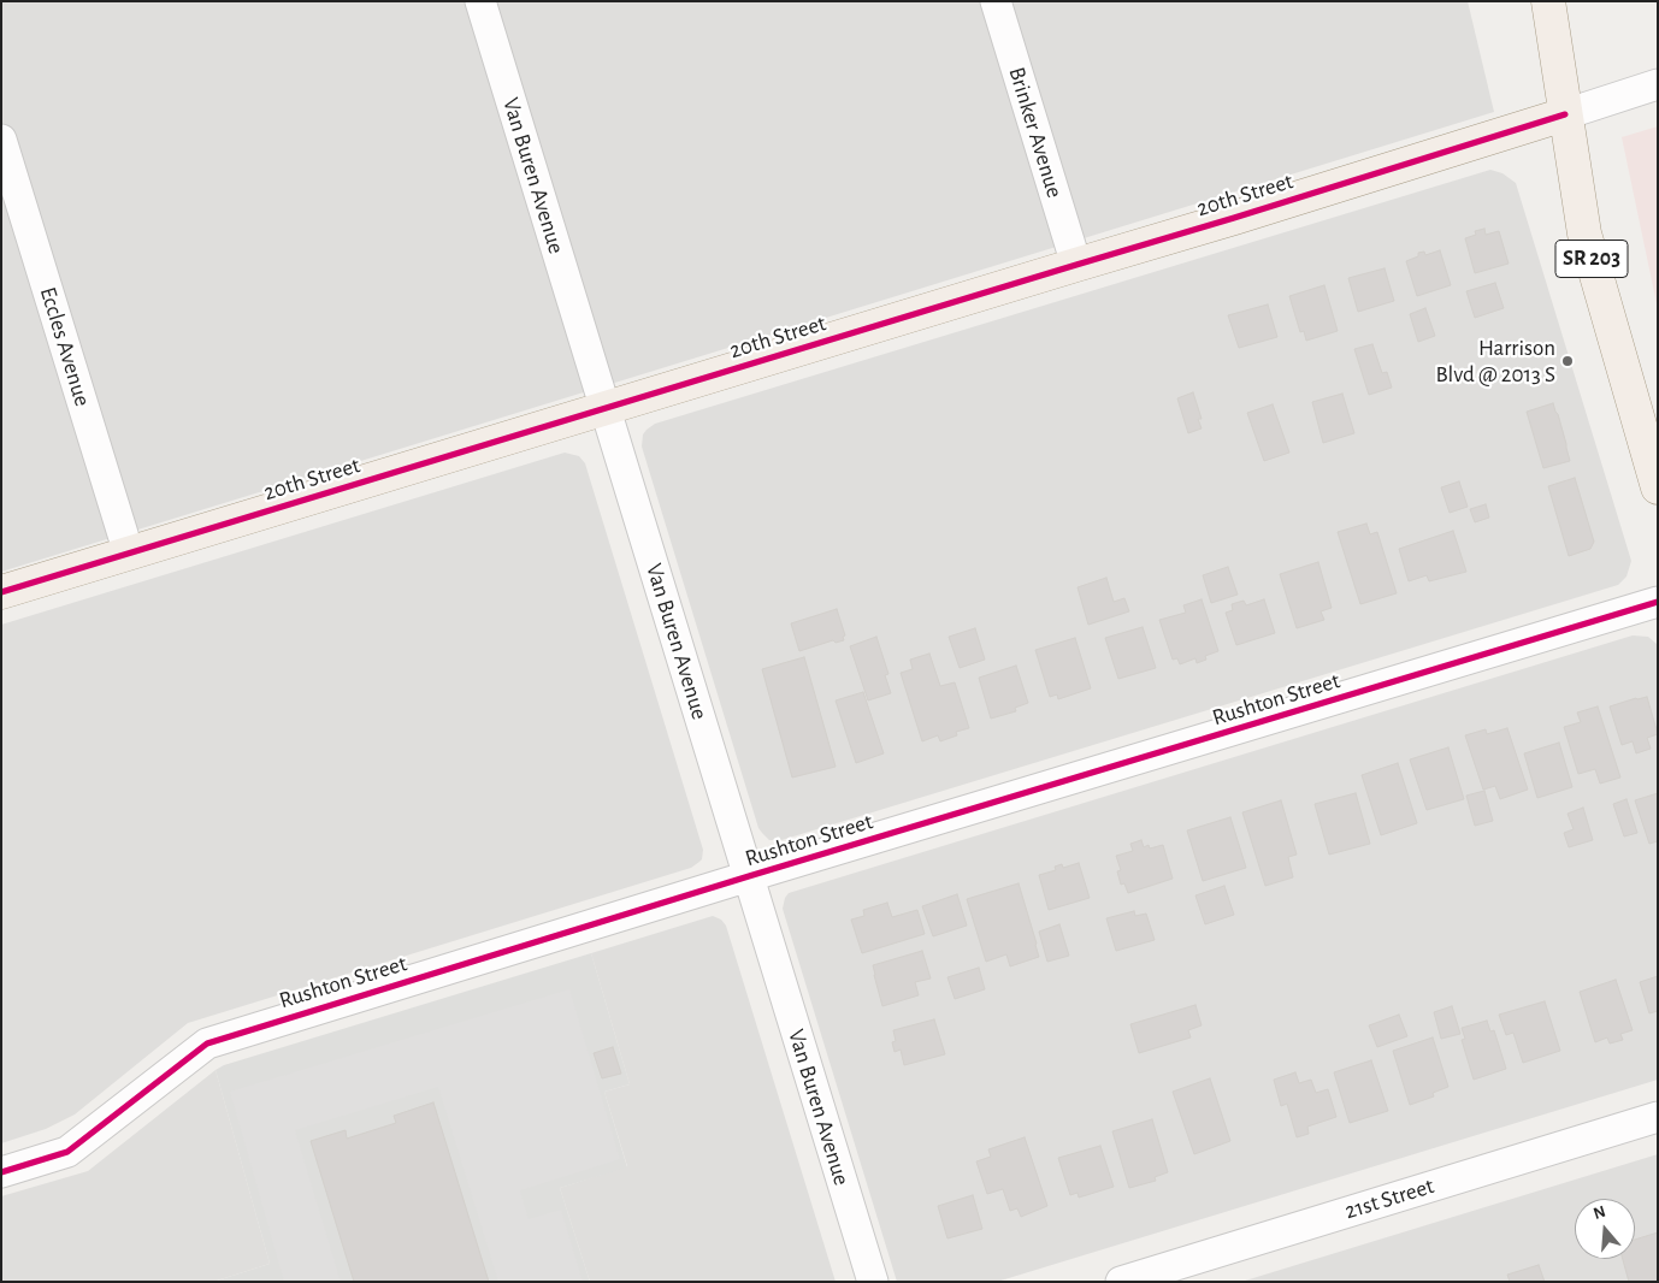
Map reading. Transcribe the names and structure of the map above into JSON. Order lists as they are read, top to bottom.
{
  "streets": {
    "main road": ["20th Street", "SR 203"],
    "street": [
      "Brinker Avenue",
      "Van Buren Avenue",
      "Eccles Avenue",
      "Rushton Street",
      "21st Street"
    ]
  },
  "crossings": [
    ["Brinker Avenue", "20th Street"],
    ["Van Buren Avenue", "20th Street"],
    ["Van Buren Avenue", "Rushton Street"],
    ["20th Street", "SR 203"],
    ["20th Street", "Eccles Avenue"]
  ],
  "places": ["Harrison Blvd @ 2013 S"],
  "north": "top"
}
